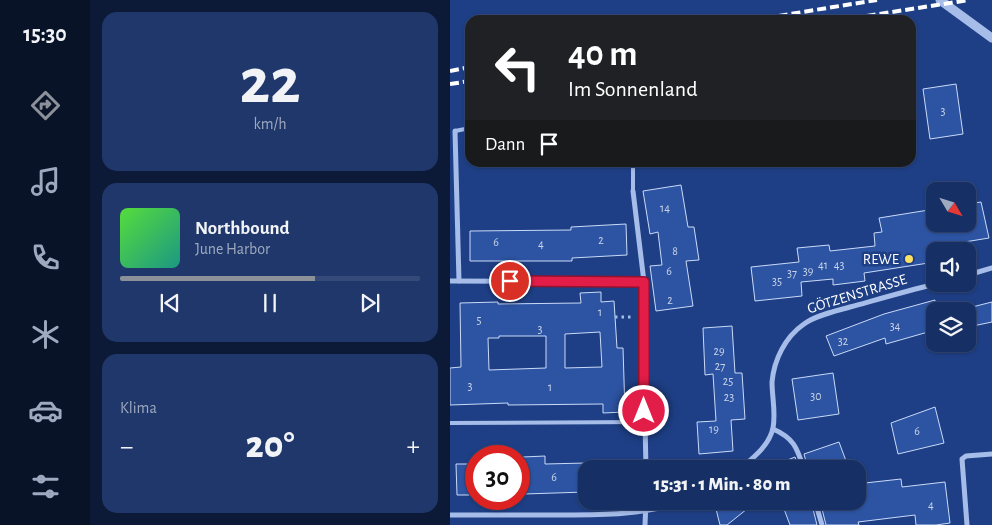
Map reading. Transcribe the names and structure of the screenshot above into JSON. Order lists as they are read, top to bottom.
{
  "streets": {
    "street": ["GÖTZENSTRASSE"]
  },
  "places": ["REWE"],
  "house_numbers": [
    "3",
    "14",
    "2",
    "6",
    "4",
    "8",
    "41",
    "43",
    "6",
    "39",
    "37",
    "35",
    "2",
    "1",
    "5",
    "34",
    "3",
    "32",
    "29",
    "27",
    "25",
    "3",
    "1",
    "30",
    "23",
    "19",
    "6",
    "6",
    "4"
  ],
  "north": "bottom right",
  "page": {
    "tabs": "15:30",
    "tile": [
      ["22", "km/h"],
      "Klima"
    ],
    "turn": ["40 m", "Im Sonnenland"],
    "then": "Dann",
    "song": ["Northbound", "June Harbor"],
    "heat": ["−", "20°", "+"],
    "limit": "30",
    "trip": "15:31 · 1 Min. · 80 m"
  }
}
